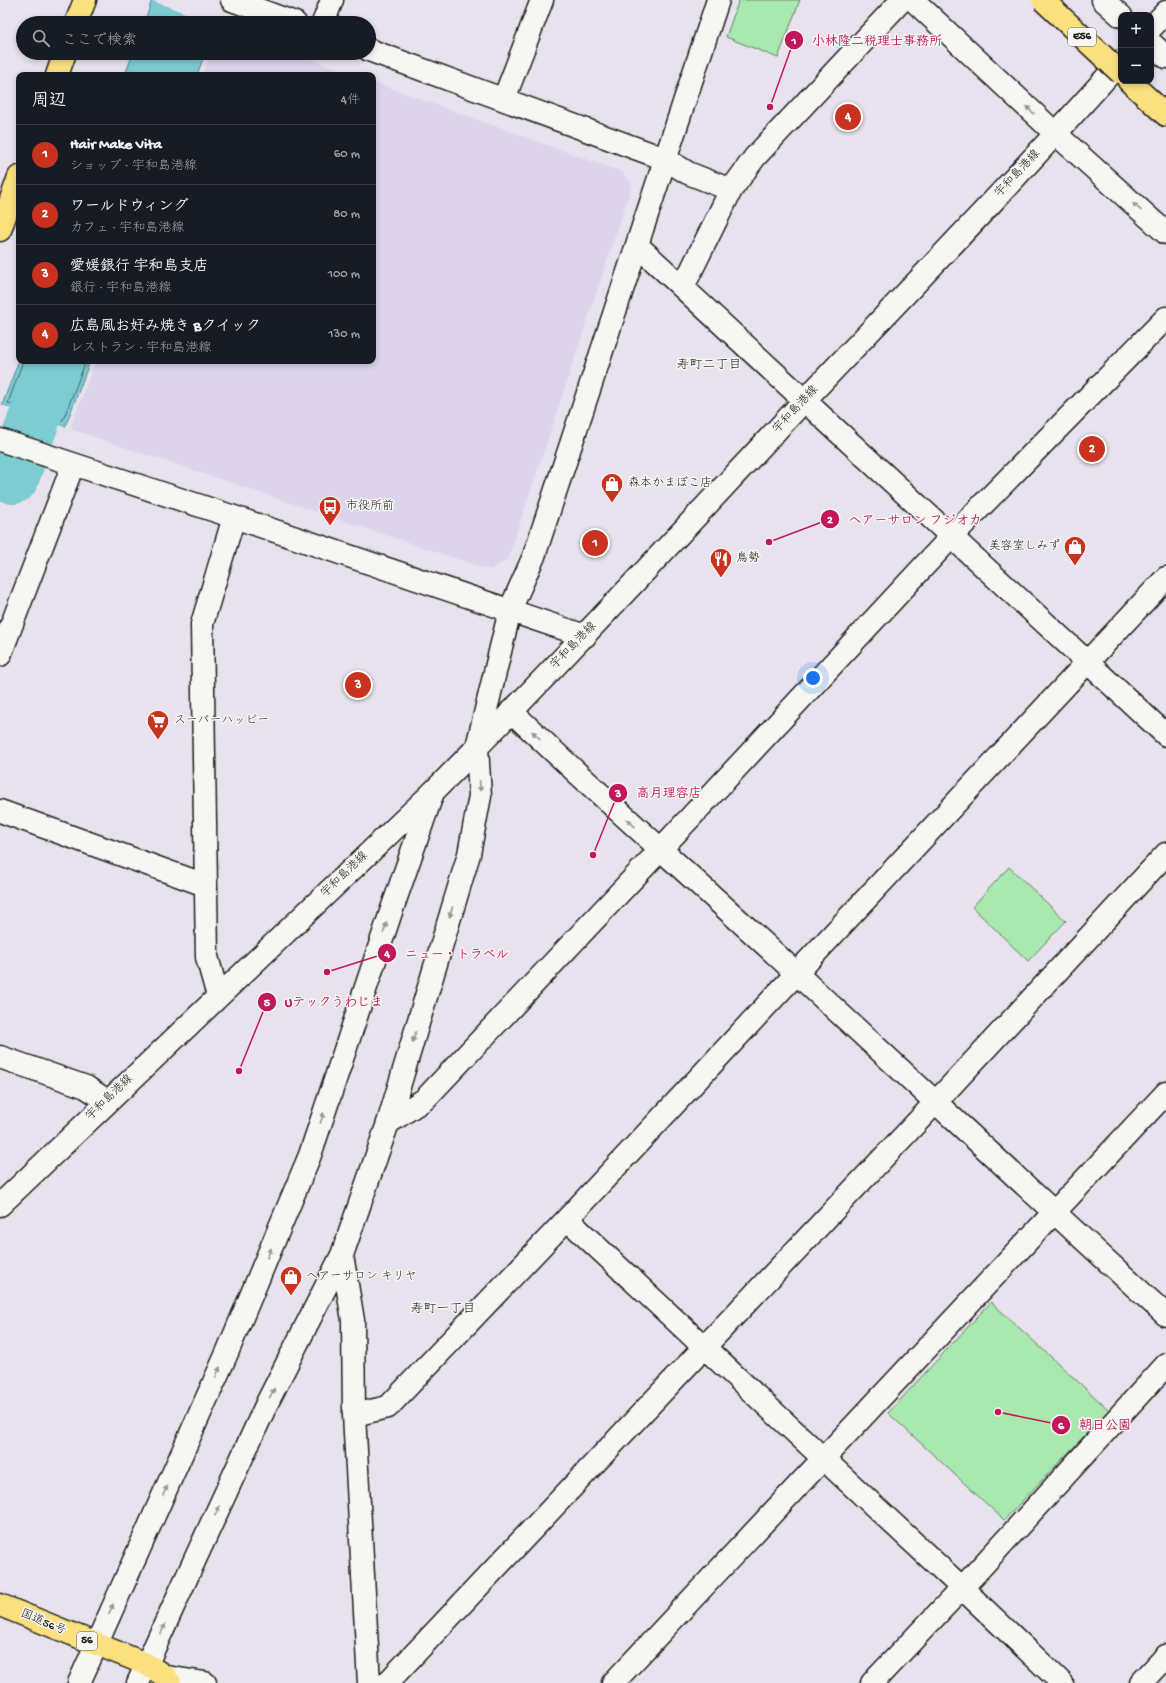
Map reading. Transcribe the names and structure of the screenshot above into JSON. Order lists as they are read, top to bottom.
{
  "streets": {
    "highway": ["E56", "国道56号", "56"],
    "street": ["宇和島港線"]
  },
  "districts": ["寿町二丁目", "寿町一丁目"],
  "places": {
    "other": [
      "小林隆二税理士事務所",
      "ヘアーサロン フジオカ",
      "高月理容店",
      "ニュー・トラベル",
      "Uテックうわじま",
      "朝日公園"
    ],
    "shop": ["森本かまぼこ店", "美容室しみず", "ヘアーサロン キリヤ"],
    "bus stop": ["市役所前"],
    "restaurant": ["鳥勢"],
    "supermarket": ["スーパーハッピー"]
  },
  "page": {
    "map_buttons": ["+", "−"],
    "search": "ここで検索",
    "heading": ["周辺", "4件"],
    "pins": [
      "4",
      "2",
      "1",
      "3"
    ],
    "list": [
      {
        "mark": "1",
        "name": "Hair Make Vita",
        "note": "ショップ · 宇和島港線",
        "value": "60 m"
      },
      {
        "mark": "2",
        "name": "ワールドウィング",
        "note": "カフェ · 宇和島港線",
        "value": "80 m"
      },
      {
        "mark": "3",
        "name": "愛媛銀行 宇和島支店",
        "note": "銀行 · 宇和島港線",
        "value": "100 m"
      },
      {
        "mark": "4",
        "name": "広島風お好み焼き Bクイック",
        "note": "レストラン · 宇和島港線",
        "value": "130 m"
      }
    ]
  }
}
